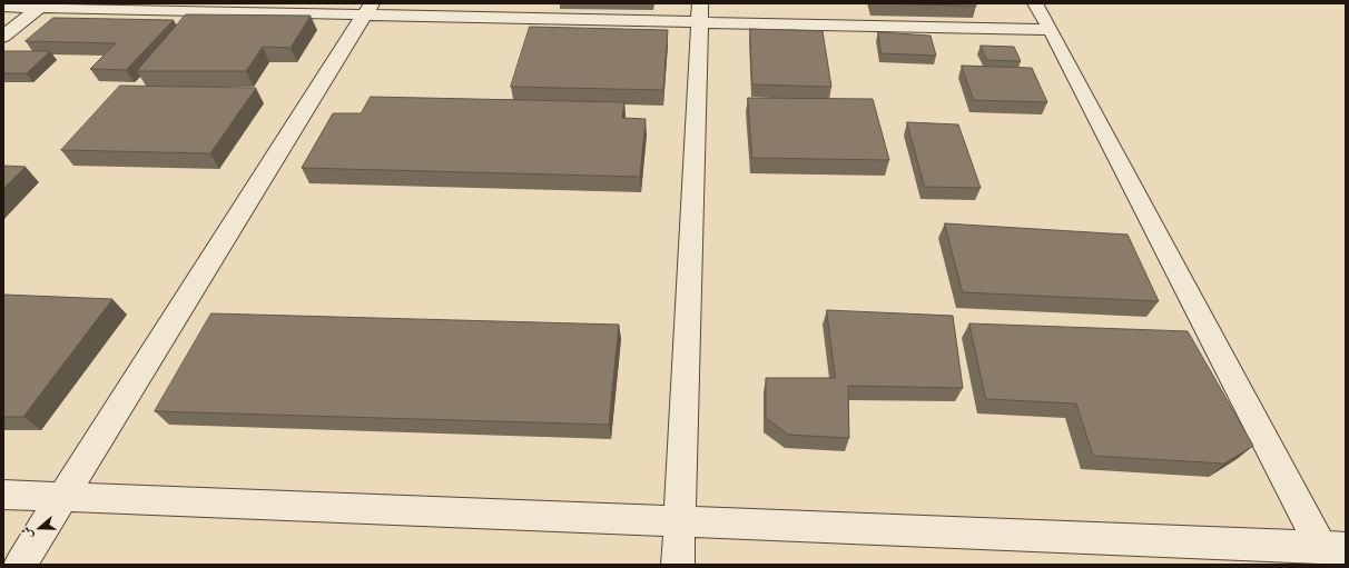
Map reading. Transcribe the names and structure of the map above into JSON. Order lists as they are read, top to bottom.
{
  "north": "left"
}
